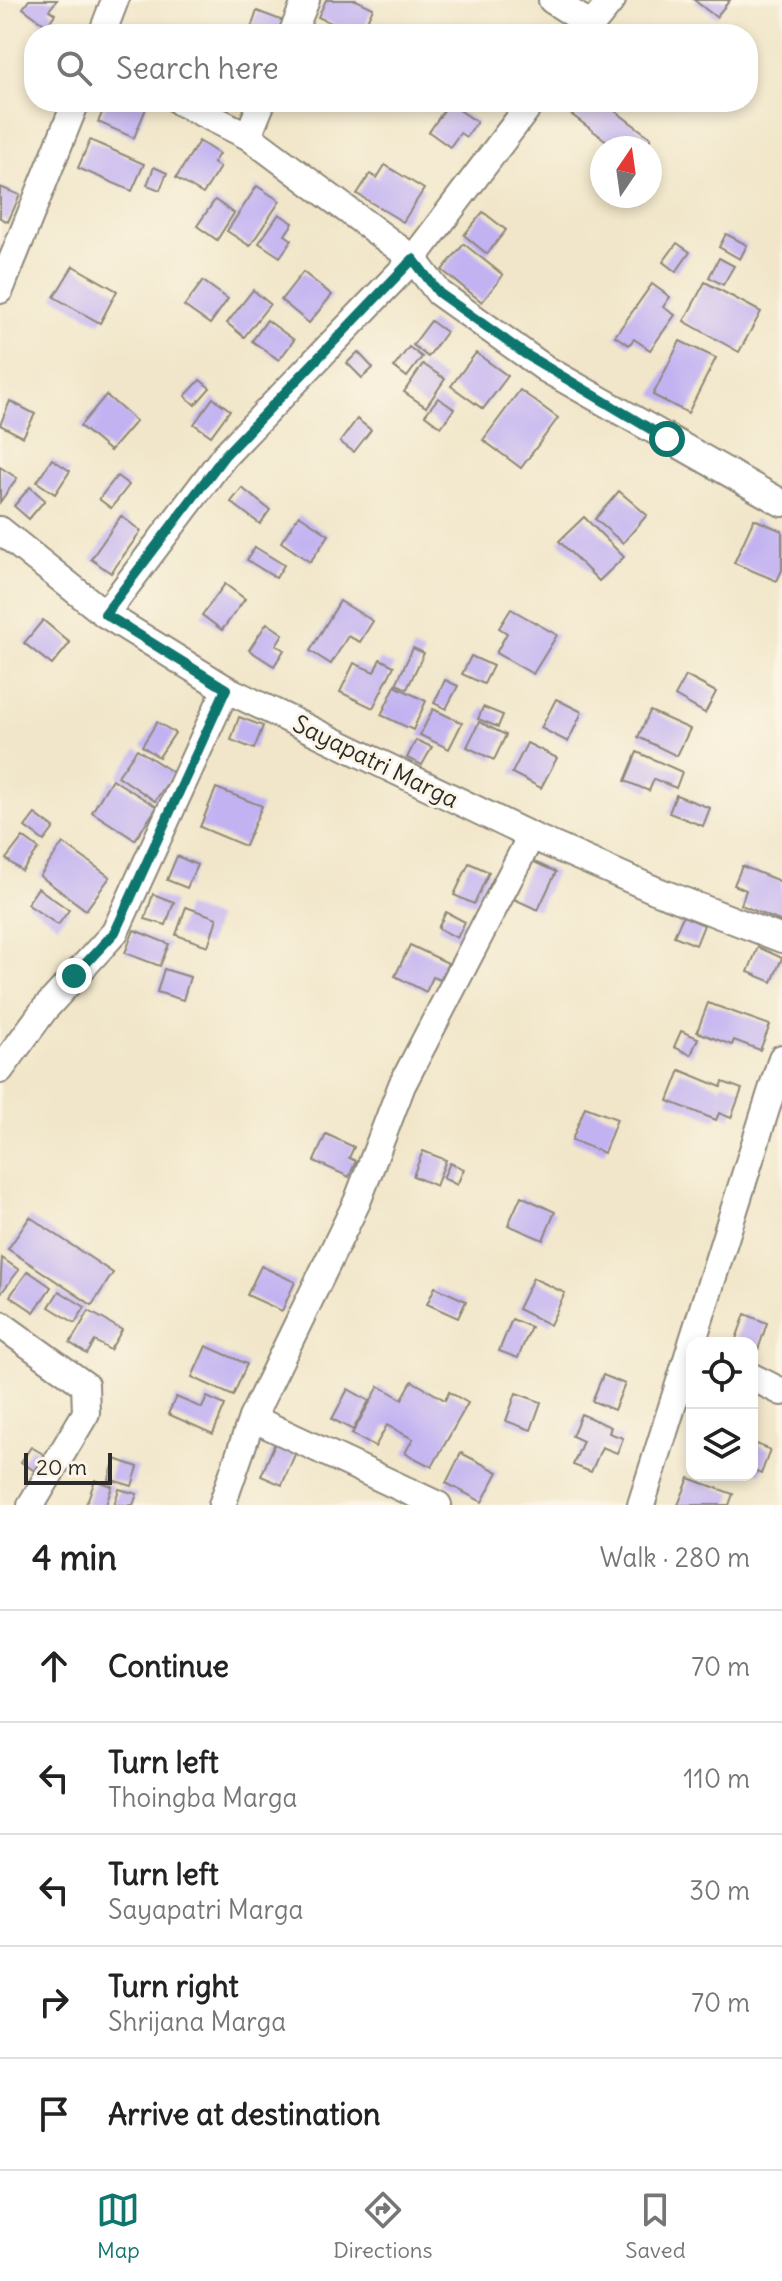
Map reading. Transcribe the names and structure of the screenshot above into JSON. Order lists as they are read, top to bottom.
{
  "streets": {
    "street": ["Sayapatri Marga"]
  },
  "scale_bar": "20 m",
  "north": "top",
  "page": {
    "search": "Search here",
    "scale": "20 m",
    "heading": ["4 min", "Walk · 280 m"],
    "list": [
      ["Continue", "70 m"],
      ["Turn left", "Thoingba Marga", "110 m"],
      ["Turn left", "Sayapatri Marga", "30 m"],
      ["Turn right", "Shrijana Marga", "70 m"],
      "Arrive at destination"
    ],
    "nav": ["Map", "Directions", "Saved"]
  }
}
